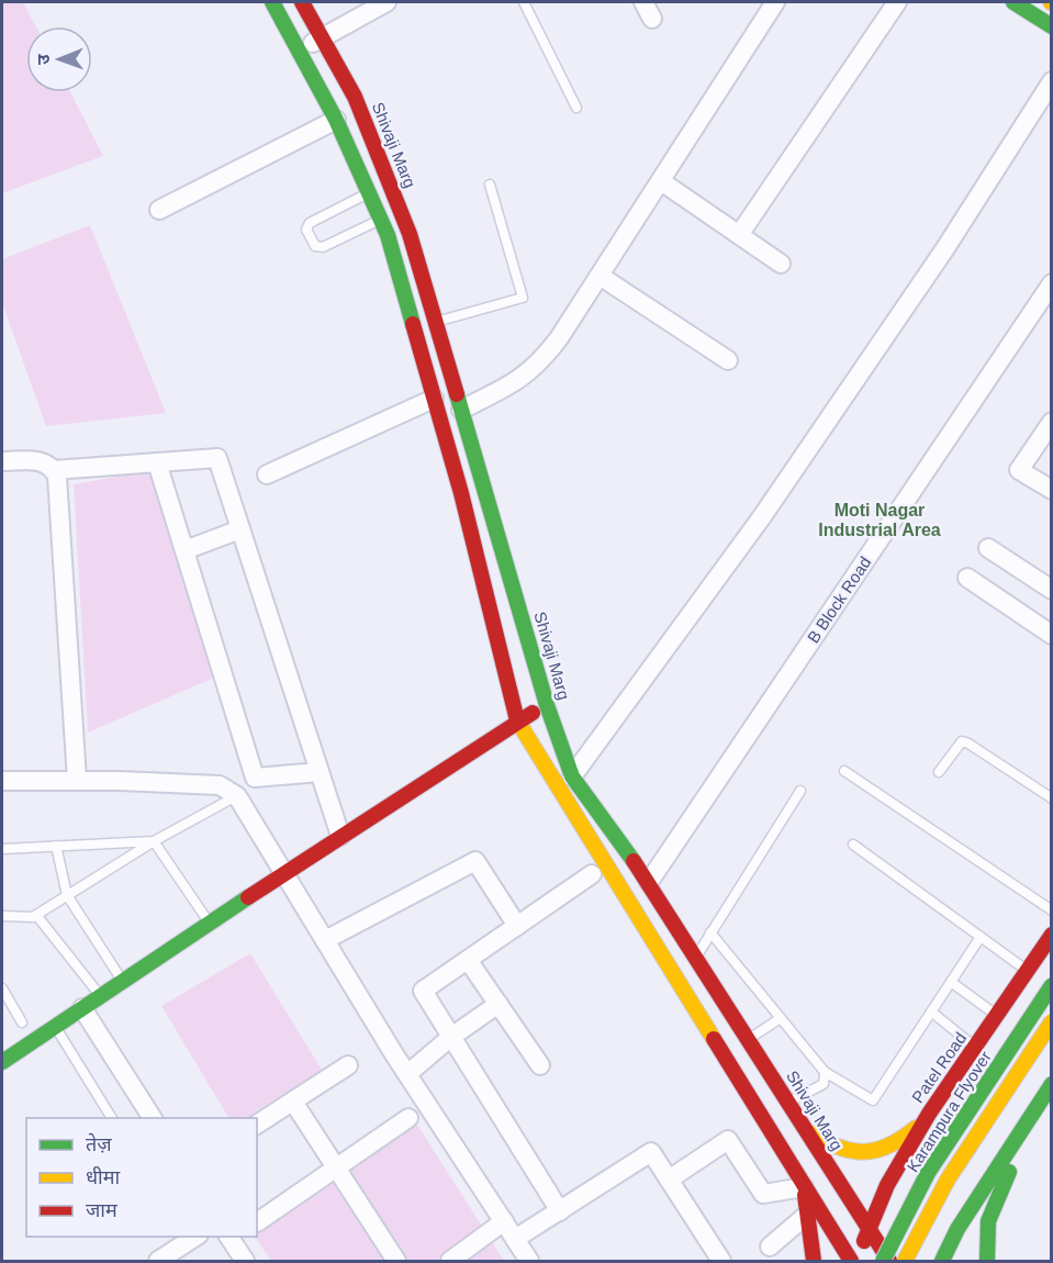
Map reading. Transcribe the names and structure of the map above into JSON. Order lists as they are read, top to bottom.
{
  "streets": {
    "main road": ["Shivaji Marg", "Patel Road", "Karampura Flyover"],
    "street": ["B Block Road"]
  },
  "crossings": [
    ["Shivaji Marg", "B Block Road"],
    ["Shivaji Marg", "Patel Road"]
  ],
  "districts": ["Moti Nagar Industrial Area"],
  "legend": ["तेज़", "धीमा", "जाम"],
  "north": "left"
}
